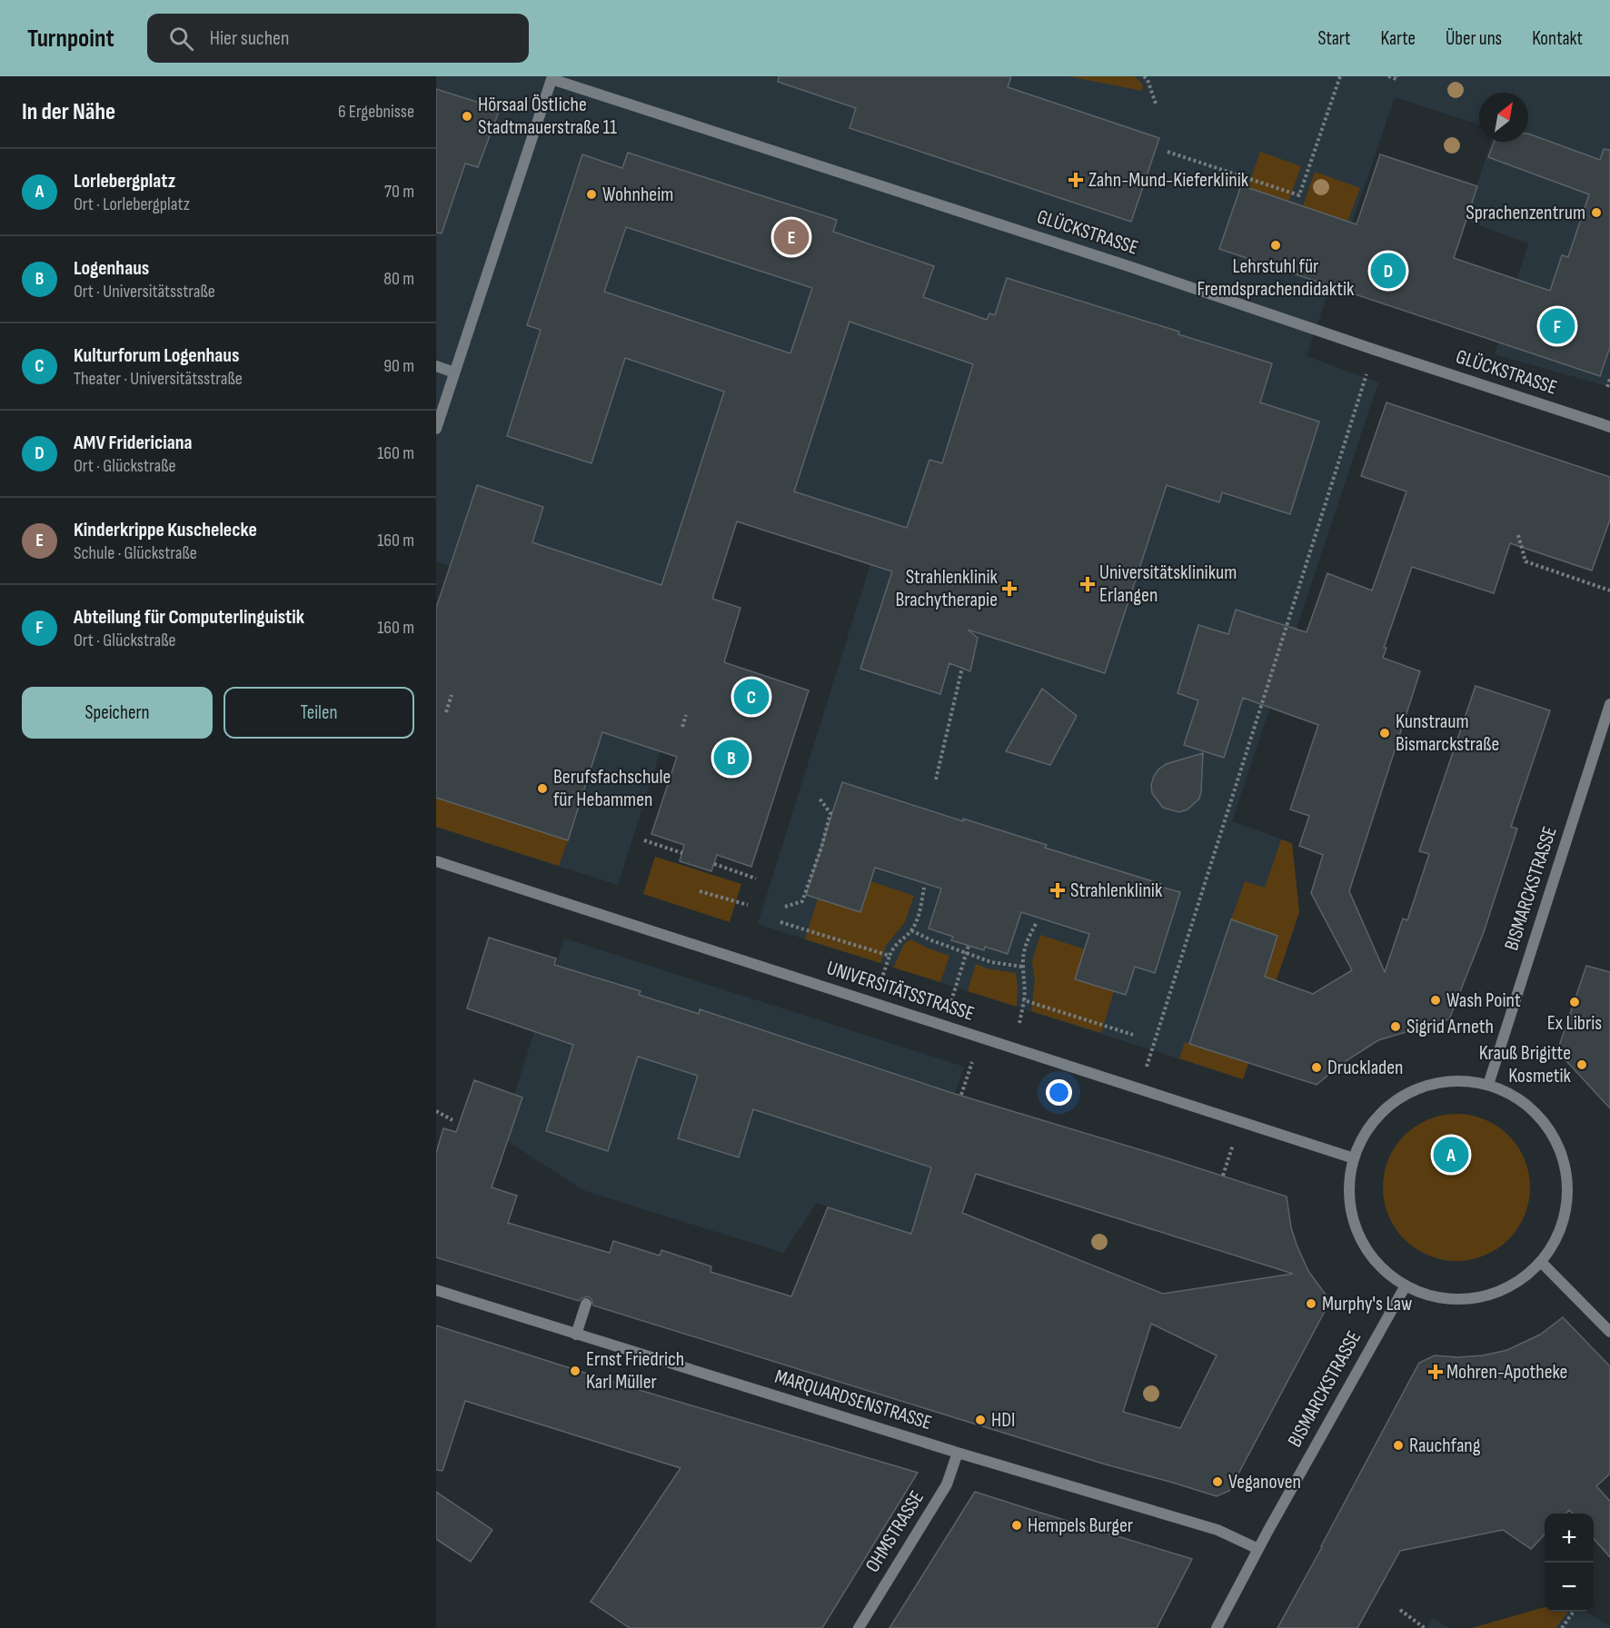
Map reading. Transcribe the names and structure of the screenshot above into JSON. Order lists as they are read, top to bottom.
{
  "streets": {
    "street": [
      "GLÜCKSTRASSE",
      "BISMARCKSTRASSE",
      "UNIVERSITÄTSSTRASSE",
      "MARQUARDSENSTRASSE",
      "OHMSTRASSE"
    ]
  },
  "crossings": [
    ["BISMARCKSTRASSE", "MARQUARDSENSTRASSE"],
    ["MARQUARDSENSTRASSE", "OHMSTRASSE"]
  ],
  "places": {
    "other": [
      "Hörsaal Östliche Stadtmauerstraße 11",
      "Wohnheim",
      "Sprachenzentrum",
      "Lehrstuhl für Fremdsprachendidaktik",
      "Kunstraum Bismarckstraße",
      "Berufsfachschule für Hebammen",
      "Wash Point",
      "Ex Libris",
      "Sigrid Arneth",
      "Krauß Brigitte Kosmetik",
      "Druckladen",
      "Murphy's Law",
      "Ernst Friedrich Karl Müller",
      "HDI",
      "Rauchfang",
      "Veganoven",
      "Hempels Burger"
    ],
    "health": [
      "Zahn-Mund-Kieferklinik",
      "Universitätsklinikum Erlangen",
      "Strahlenklinik Brachytherapie",
      "Strahlenklinik",
      "Mohren-Apotheke"
    ]
  },
  "north": "top right",
  "page": {
    "header": "Turnpoint",
    "search": "Hier suchen",
    "nav": [
      "Start",
      "Karte",
      "Über uns",
      "Kontakt"
    ],
    "heading": ["In der Nähe", "6 Ergebnisse"],
    "list": [
      {
        "mark": "A",
        "name": "Lorlebergplatz",
        "note": "Ort · Lorlebergplatz",
        "value": "70 m"
      },
      {
        "mark": "B",
        "name": "Logenhaus",
        "note": "Ort · Universitätsstraße",
        "value": "80 m"
      },
      {
        "mark": "C",
        "name": "Kulturforum Logenhaus",
        "note": "Theater · Universitätsstraße",
        "value": "90 m"
      },
      {
        "mark": "D",
        "name": "AMV Fridericiana",
        "note": "Ort · Glückstraße",
        "value": "160 m"
      },
      {
        "mark": "E",
        "name": "Kinderkrippe Kuschelecke",
        "note": "Schule · Glückstraße",
        "value": "160 m"
      },
      {
        "mark": "F",
        "name": "Abteilung für Computerlinguistik",
        "note": "Ort · Glückstraße",
        "value": "160 m"
      }
    ],
    "pins": [
      "E",
      "D",
      "F",
      "C",
      "B",
      "A"
    ],
    "buttons": ["Speichern", "Teilen"],
    "map_buttons": ["+", "−"]
  }
}
